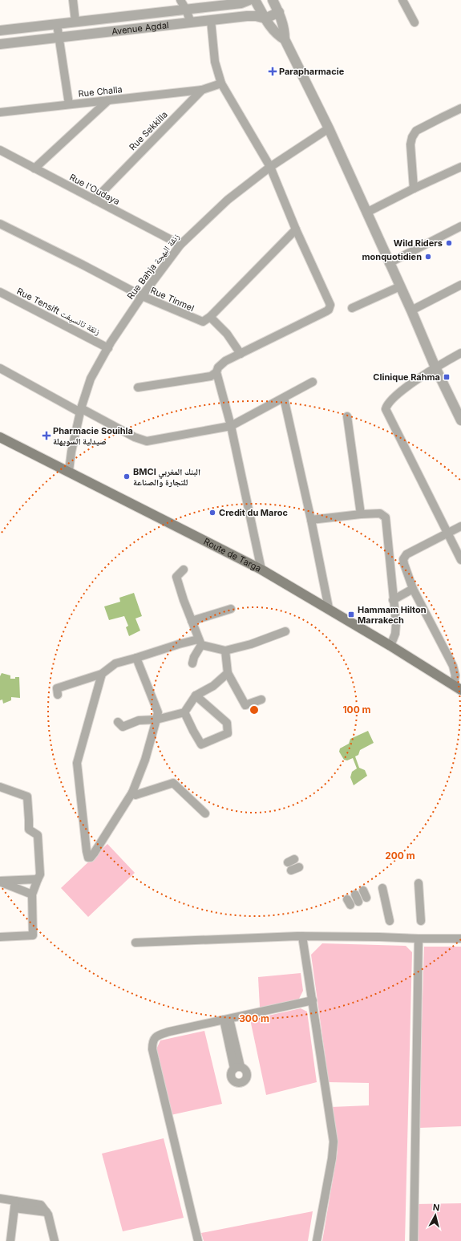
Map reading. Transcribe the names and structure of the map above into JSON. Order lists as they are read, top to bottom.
{
  "streets": {
    "main road": ["Route de Targa"],
    "street": [
      "Avenue Agdal",
      "Rue Challa",
      "Rue Sekkilla",
      "Rue l'Oudaya",
      "Rue Bahja زنقة البهجة",
      "Rue Tinmel",
      "Rue Tensift زنقة تانسيفت"
    ]
  },
  "crossings": [
    ["Rue Challa", "Rue Sekkilla"],
    ["Rue Sekkilla", "Rue l'Oudaya"],
    ["Rue l'Oudaya", "Rue Bahja زنقة البهجة"],
    ["Rue Bahja زنقة البهجة", "Rue Tinmel"],
    ["Rue Bahja زنقة البهجة", "Rue Tensift زنقة تانسيفت"],
    ["Rue Bahja زنقة البهجة", "Route de Targa"]
  ],
  "places": {
    "health": ["Parapharmacie", "Pharmacie Souihla صيدلية السويهلة"],
    "other": [
      "Wild Riders",
      "monquotidien",
      "BMCI البنك المغربي للتجارة والصناعة",
      "Credit du Maroc"
    ],
    "transit": ["Clinique Rahma", "Hammam Hilton Marrakech"]
  },
  "north": "top",
  "rings": ["100 m", "200 m", "300 m"]
}
